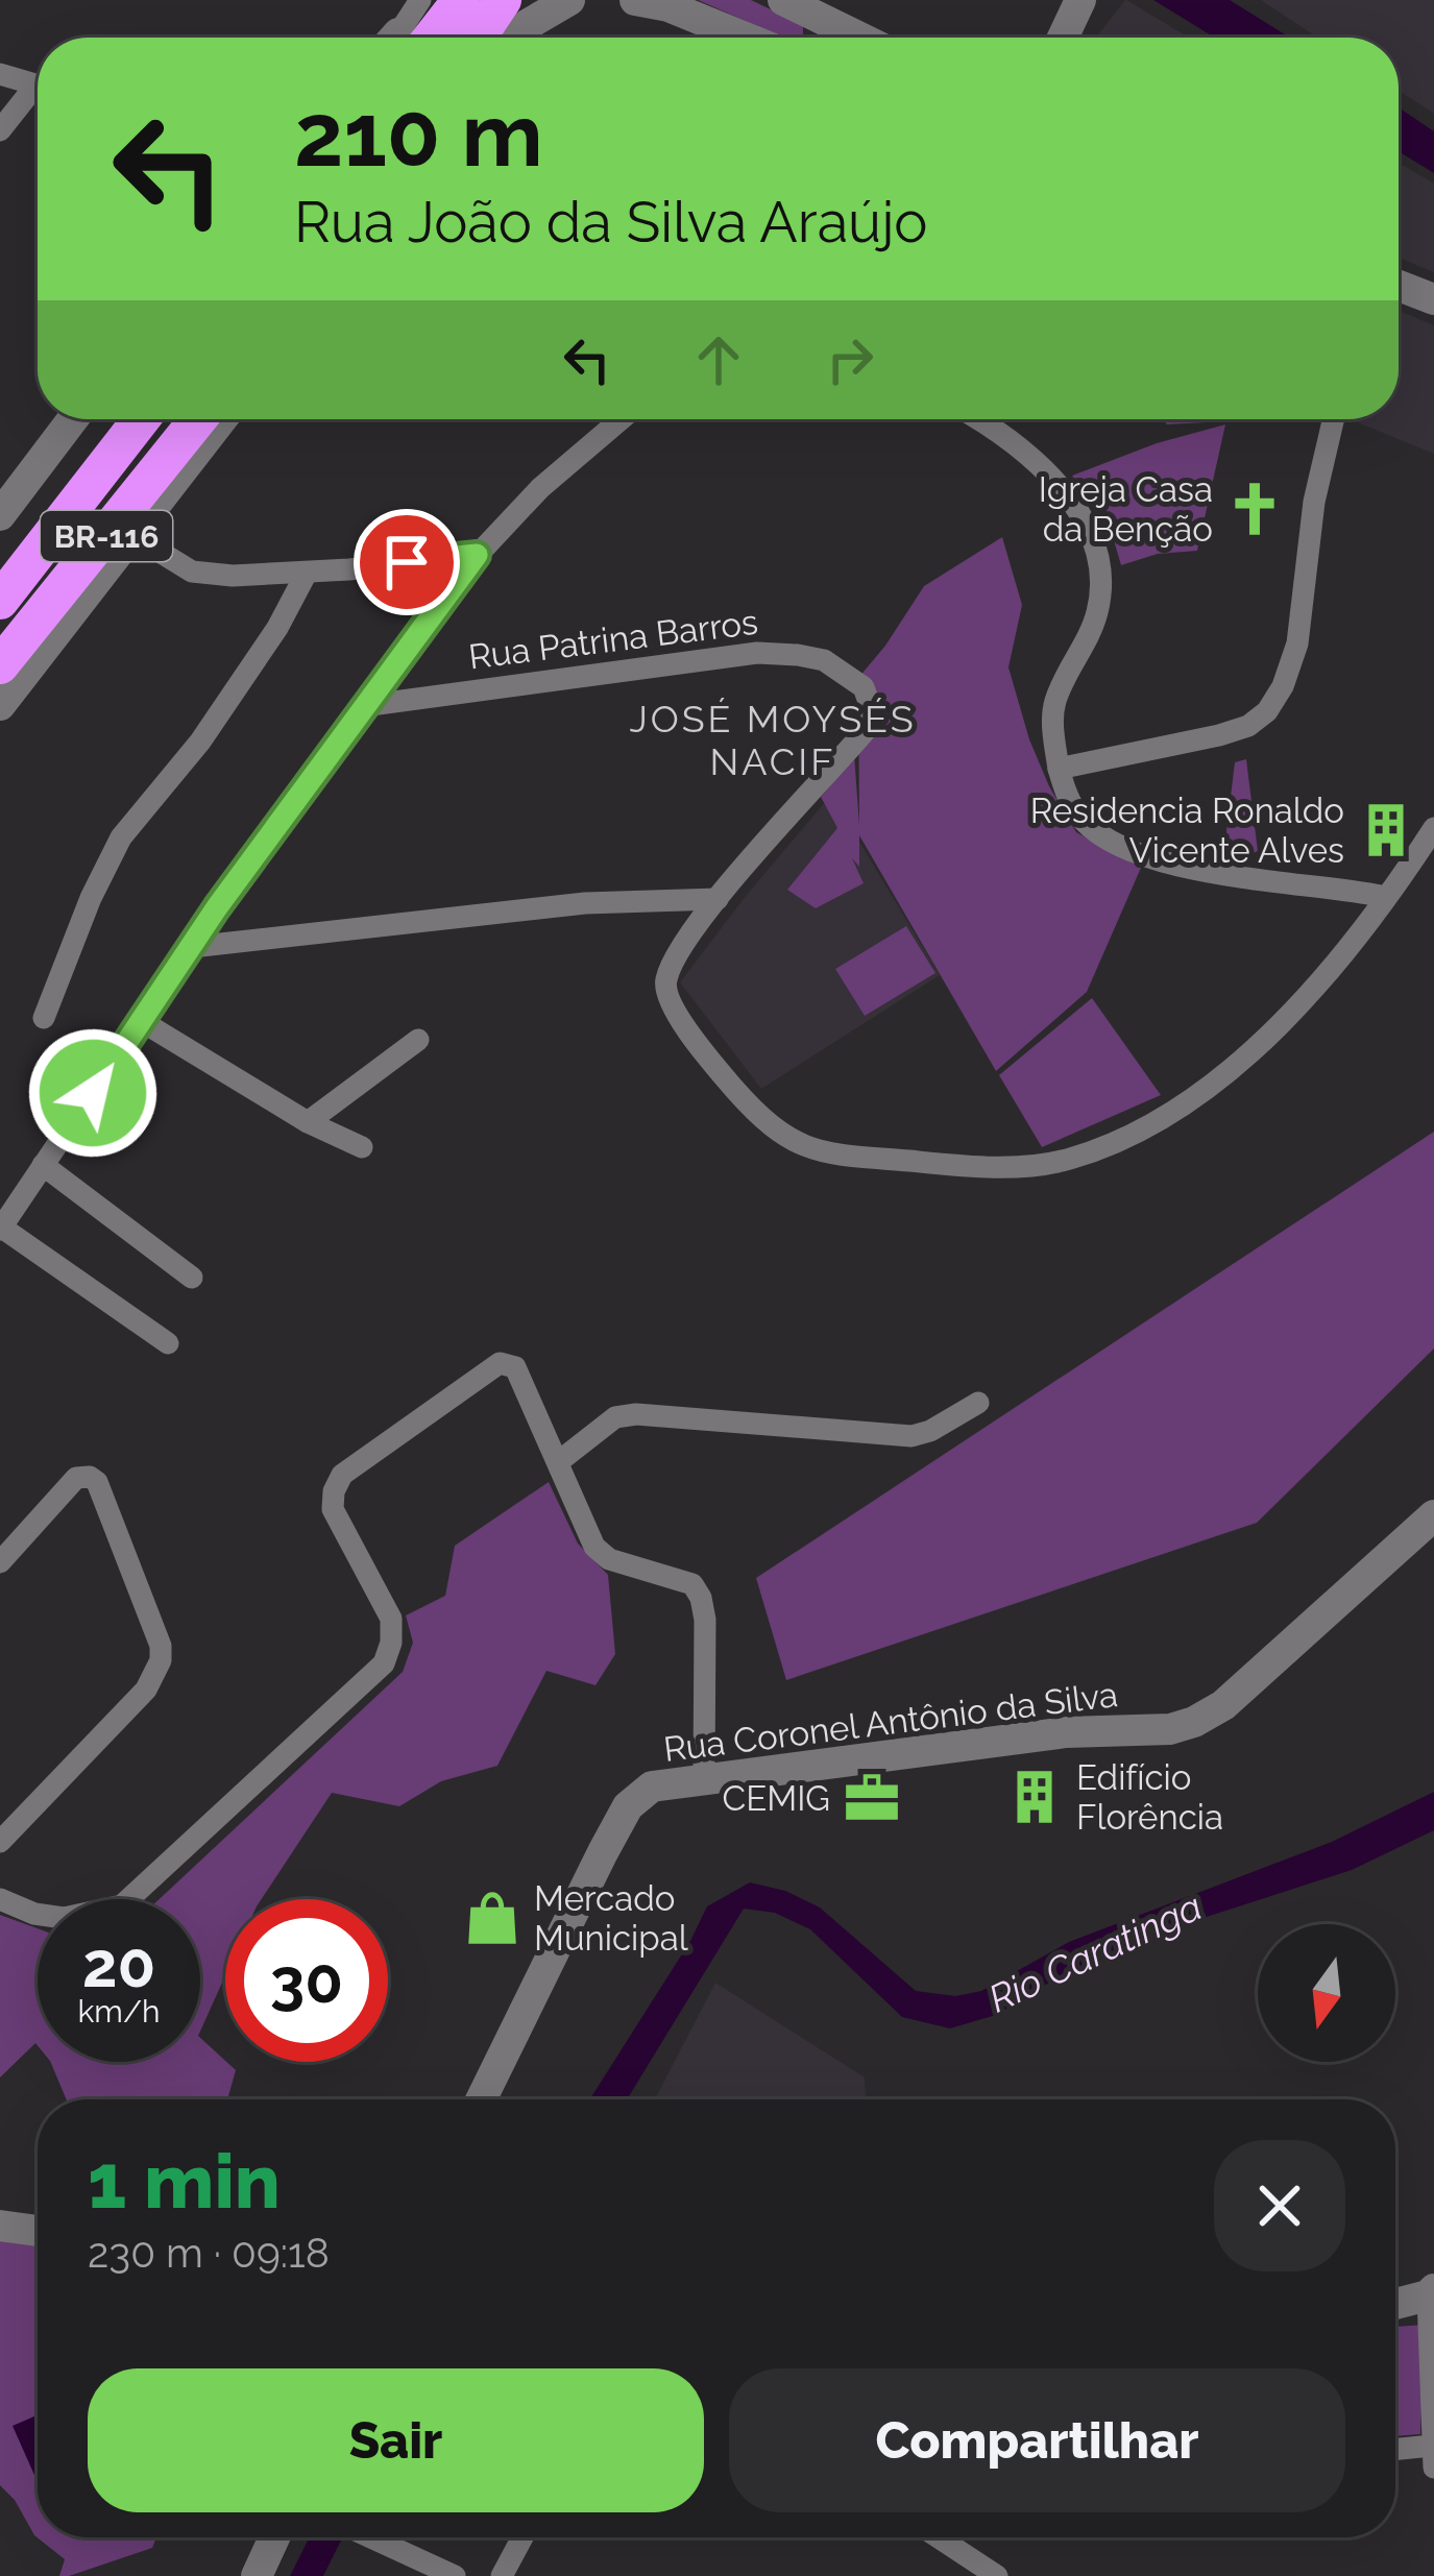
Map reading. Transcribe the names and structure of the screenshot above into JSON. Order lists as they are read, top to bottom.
{
  "streets": {
    "highway": ["BR-116"],
    "main road": ["Rua Coronel Antônio da Silva"],
    "street": ["Rua Patrina Barros"]
  },
  "districts": ["JOSÉ MOYSÉS NACIF"],
  "water": ["Rio Caratinga"],
  "places": {
    "church": ["Igreja Casa da Benção"],
    "building": ["Residencia Ronaldo Vicente Alves", "Edifício Florência"],
    "office": ["CEMIG"],
    "shop": ["Mercado Municipal"]
  },
  "north": "bottom",
  "page": {
    "turn": ["210 m", "Rua João da Silva Araújo"],
    "speed": "20 km/h",
    "limit": "30",
    "heading": ["1 min", "230 m · 09:18"],
    "buttons": ["Sair", "Compartilhar"]
  }
}
